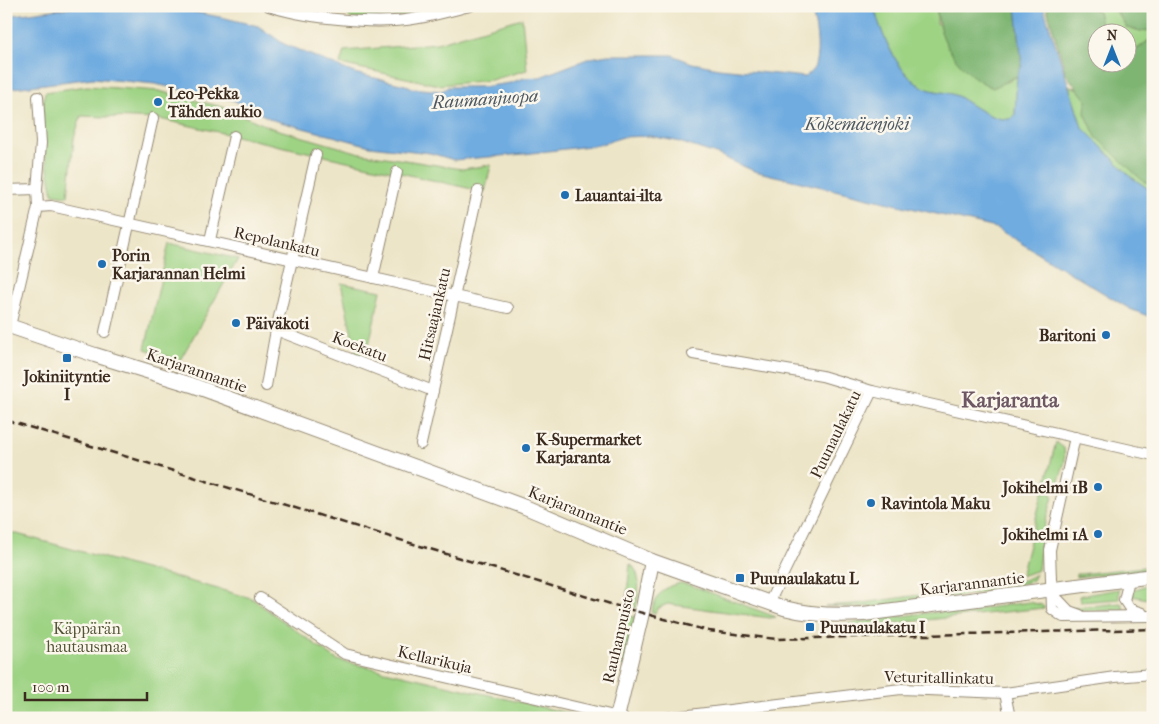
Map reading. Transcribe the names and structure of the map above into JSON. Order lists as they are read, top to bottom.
{
  "streets": {
    "main road": ["Karjarannantie", "Rauhanpuisto"],
    "street": [
      "Repolankatu",
      "Hitsaajankatu",
      "Koekatu",
      "Puunaulakatu",
      "Kellarikuja",
      "Veturitallinkatu"
    ]
  },
  "crossings": [
    ["Repolankatu", "Hitsaajankatu"],
    ["Hitsaajankatu", "Koekatu"],
    ["Karjarannantie", "Puunaulakatu"],
    ["Karjarannantie", "Rauhanpuisto"],
    ["Rauhanpuisto", "Kellarikuja"]
  ],
  "districts": ["Karjaranta"],
  "water": ["Raumanjuopa", "Kokemäenjoki"],
  "parks": ["Käppärän hautausmaa"],
  "places": {
    "other": [
      "Leo-Pekka Tähden aukio",
      "Lauantai-ilta",
      "Porin Karjarannan Helmi",
      "Päiväkoti",
      "Baritoni",
      "K-Supermarket Karjaranta",
      "Jokihelmi 1B",
      "Ravintola Maku",
      "Jokihelmi 1A"
    ],
    "transit": ["Jokiniityntie I", "Puunaulakatu L", "Puunaulakatu I"]
  },
  "scale_bar": "100 m",
  "north": "top"
}
